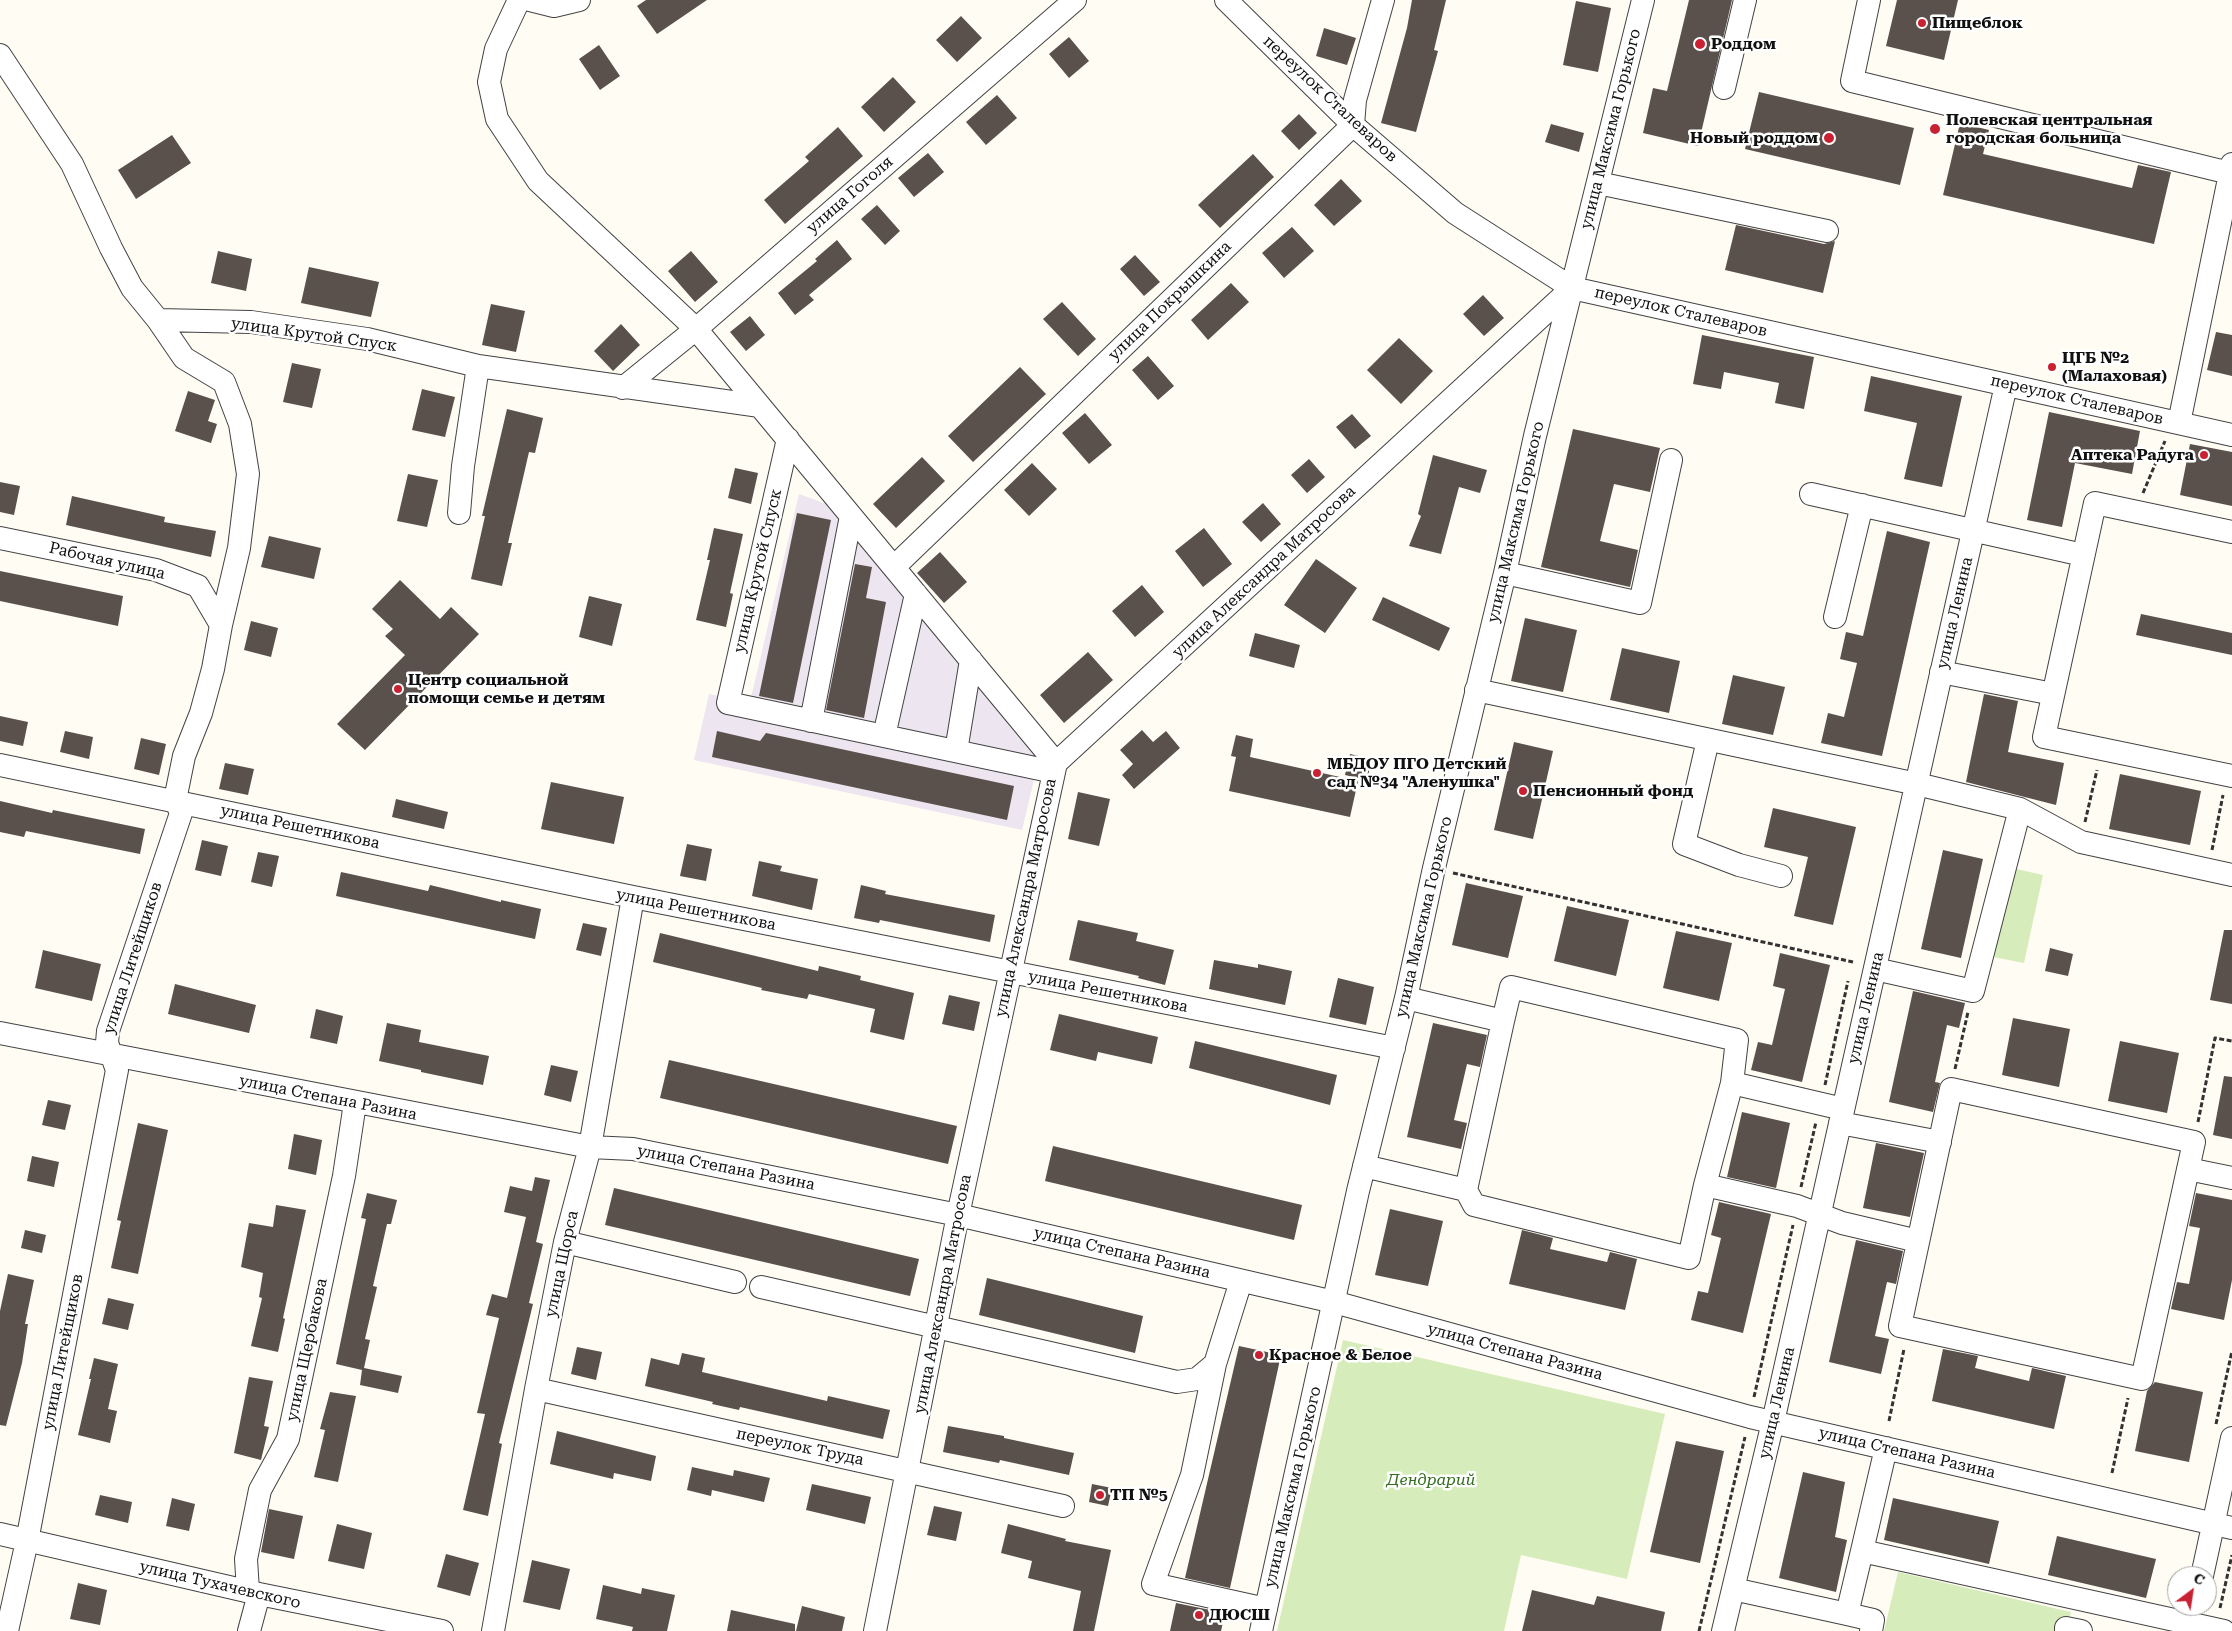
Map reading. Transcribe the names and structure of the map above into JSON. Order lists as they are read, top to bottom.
{
  "streets": {
    "street": [
      "переулок Сталеваров",
      "улица Максима Горького",
      "улица Гоголя",
      "улица Покрышкина",
      "улица Крутой Спуск",
      "Рабочая улица",
      "улица Александра Матросова",
      "улица Ленина",
      "улица Решетникова",
      "улица Литейщиков",
      "улица Степана Разина",
      "улица Щорса",
      "улица Щербакова",
      "переулок Труда",
      "улица Тухачевского"
    ]
  },
  "crossings": [
    ["переулок Сталеваров", "улица Максима Горького"],
    ["переулок Сталеваров", "улица Покрышкина"],
    ["переулок Сталеваров", "улица Александра Матросова"],
    ["переулок Сталеваров", "улица Ленина"],
    ["улица Максима Горького", "улица Александра Матросова"],
    ["улица Максима Горького", "улица Решетникова"],
    ["улица Максима Горького", "улица Степана Разина"],
    ["улица Гоголя", "улица Крутой Спуск"],
    ["улица Крутой Спуск", "улица Литейщиков"],
    ["Рабочая улица", "улица Литейщиков"],
    ["улица Александра Матросова", "улица Решетникова"],
    ["улица Александра Матросова", "улица Степана Разина"],
    ["улица Александра Матросова", "переулок Труда"],
    ["улица Ленина", "улица Степана Разина"],
    ["улица Решетникова", "улица Литейщиков"],
    ["улица Решетникова", "улица Щорса"],
    ["улица Литейщиков", "улица Степана Разина"],
    ["улица Литейщиков", "улица Тухачевского"],
    ["улица Степана Разина", "улица Щорса"],
    ["улица Степана Разина", "улица Щербакова"],
    ["улица Щорса", "переулок Труда"],
    ["улица Щербакова", "улица Тухачевского"]
  ],
  "parks": ["Дендрарий"],
  "places": [
    "Пищеблок",
    "Роддом",
    "Полевская центральная городская больница",
    "Новый роддом",
    "ЦГБ №2 (Малаховая)",
    "Аптека Радуга",
    "Центр социальной помощи семье и детям",
    "МБДОУ ПГО Детский сад №34 \"Аленушка\"",
    "Пенсионный фонд",
    "Красное & Белое",
    "ТП №5",
    "ДЮСШ"
  ],
  "north": "top right"
}
